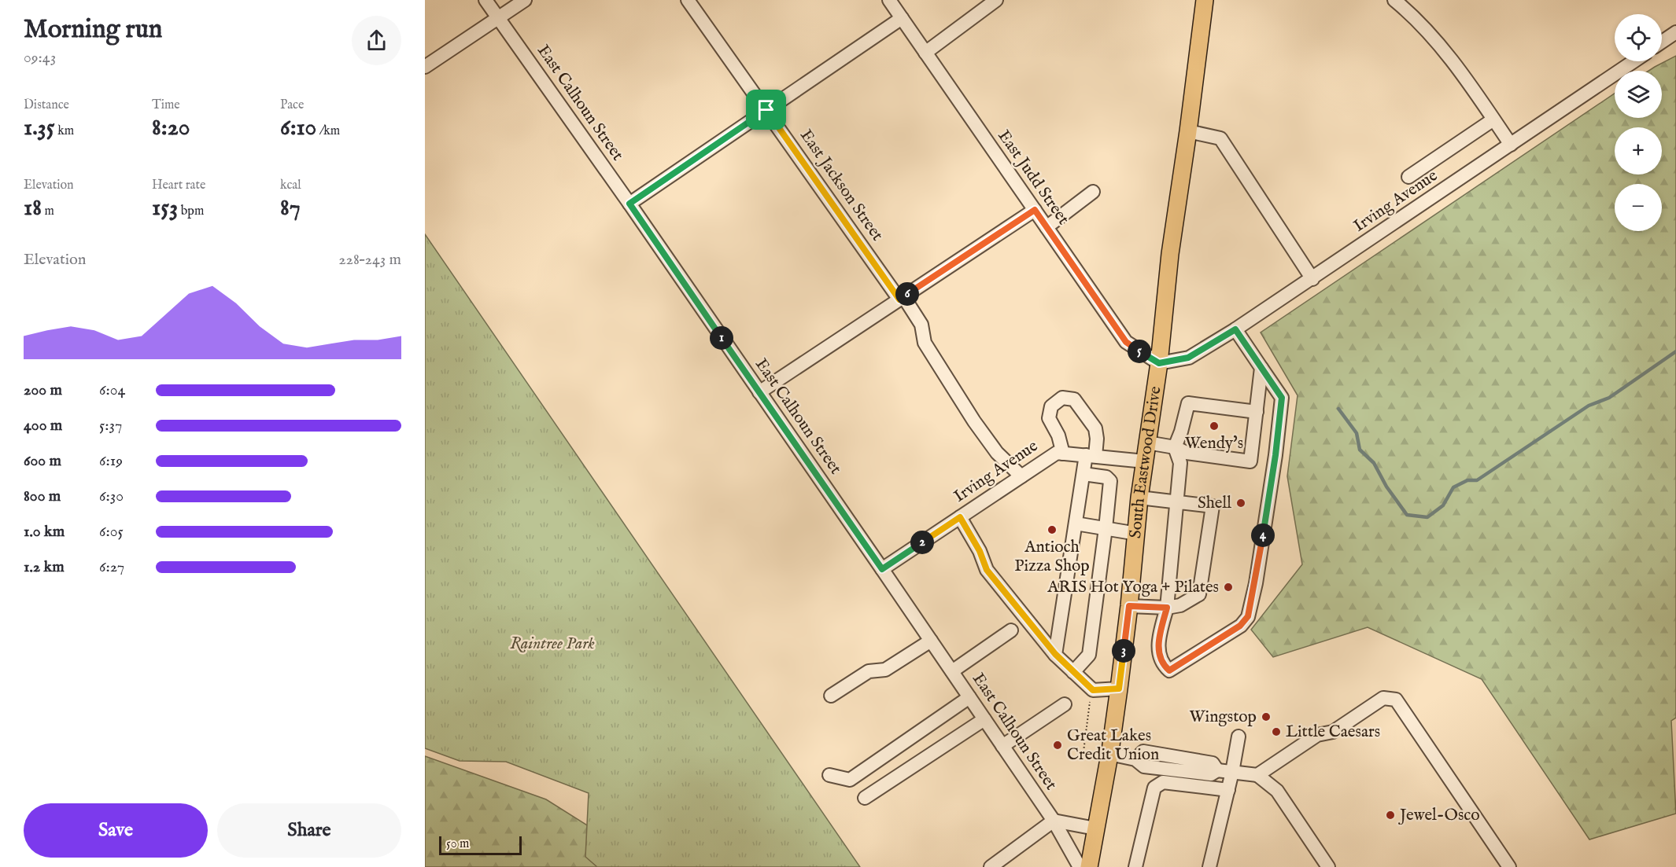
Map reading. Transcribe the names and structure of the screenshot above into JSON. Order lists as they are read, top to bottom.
{
  "streets": {
    "main road": ["South Eastwood Drive"],
    "street": [
      "East Calhoun Street",
      "East Judd Street",
      "East Jackson Street",
      "Irving Avenue"
    ]
  },
  "crossings": [
    ["East Calhoun Street", "Irving Avenue"],
    ["East Judd Street", "Irving Avenue"],
    ["East Judd Street", "South Eastwood Drive"],
    ["East Jackson Street", "Irving Avenue"],
    ["Irving Avenue", "South Eastwood Drive"]
  ],
  "parks": ["Raintree Park"],
  "places": [
    "Wendy's",
    "Shell",
    "Antioch Pizza Shop",
    "ARIS Hot Yoga + Pilates",
    "Wingstop",
    "Little Caesars",
    "Great Lakes Credit Union",
    "Jewel-Osco"
  ],
  "scale_bar": "50 m",
  "page": {
    "heading": ["Morning run", "09:43"],
    "map_buttons": ["+", "−"],
    "stats": [
      ["Distance", "1.35 km"],
      ["Time", "8:20"],
      ["Pace", "6:10 /km"],
      ["Elevation", "18 m"],
      ["Heart rate", "153 bpm"],
      ["kcal", "87"]
    ],
    "chart": ["Elevation", "228–243 m"],
    "pins": [
      "6",
      "1",
      "5",
      "4",
      "2",
      "3"
    ],
    "list": [
      {
        "name": "200 m",
        "note": "6:04"
      },
      {
        "name": "400 m",
        "note": "5:37"
      },
      {
        "name": "600 m",
        "note": "6:19"
      },
      {
        "name": "800 m",
        "note": "6:30"
      },
      {
        "name": "1.0 km",
        "note": "6:05"
      },
      {
        "name": "1.2 km",
        "note": "6:27"
      }
    ],
    "buttons": ["Save", "Share"],
    "scale": "50 m"
  }
}
